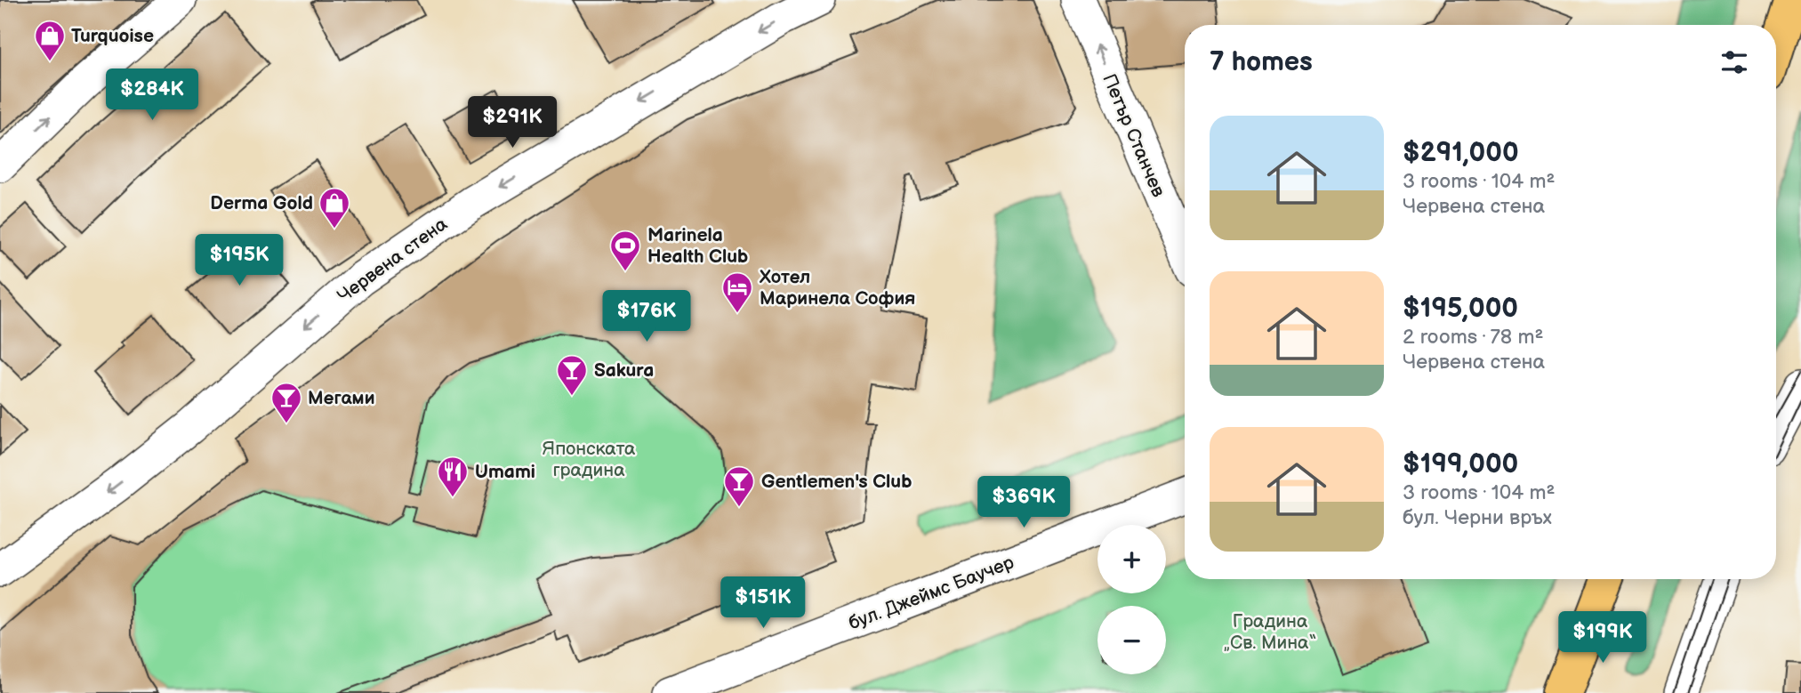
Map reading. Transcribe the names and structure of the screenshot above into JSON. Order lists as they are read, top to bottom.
{
  "streets": {
    "street": ["Петър Станчев", "Червена стена", "бул. Джеймс Баучер"]
  },
  "one_way": ["Петър Станчев", "Червена стена"],
  "parks": ["Японската градина", "Градина „Св. Мина“"],
  "places": {
    "shop": ["Turquoise", "Derma Gold"],
    "sports": ["Marinela Health Club"],
    "hotel": ["Хотел Маринела София"],
    "bar": ["Sakura", "Мегами", "Gentlemen's Club"],
    "restaurant": ["Umami"]
  },
  "page": {
    "heading": "7 homes",
    "price": [
      "$284K",
      "$291K",
      "$195K",
      "$176K",
      "$369K",
      "$151K",
      "$199K"
    ],
    "list": [
      {
        "name": "$291,000",
        "note": "3 rooms · 104 m² · Червена стена"
      },
      {
        "name": "$195,000",
        "note": "2 rooms · 78 m² · Червена стена"
      },
      {
        "name": "$199,000",
        "note": "3 rooms · 104 m² · бул. Черни връх"
      }
    ],
    "map_buttons": ["+", "−"]
  }
}
